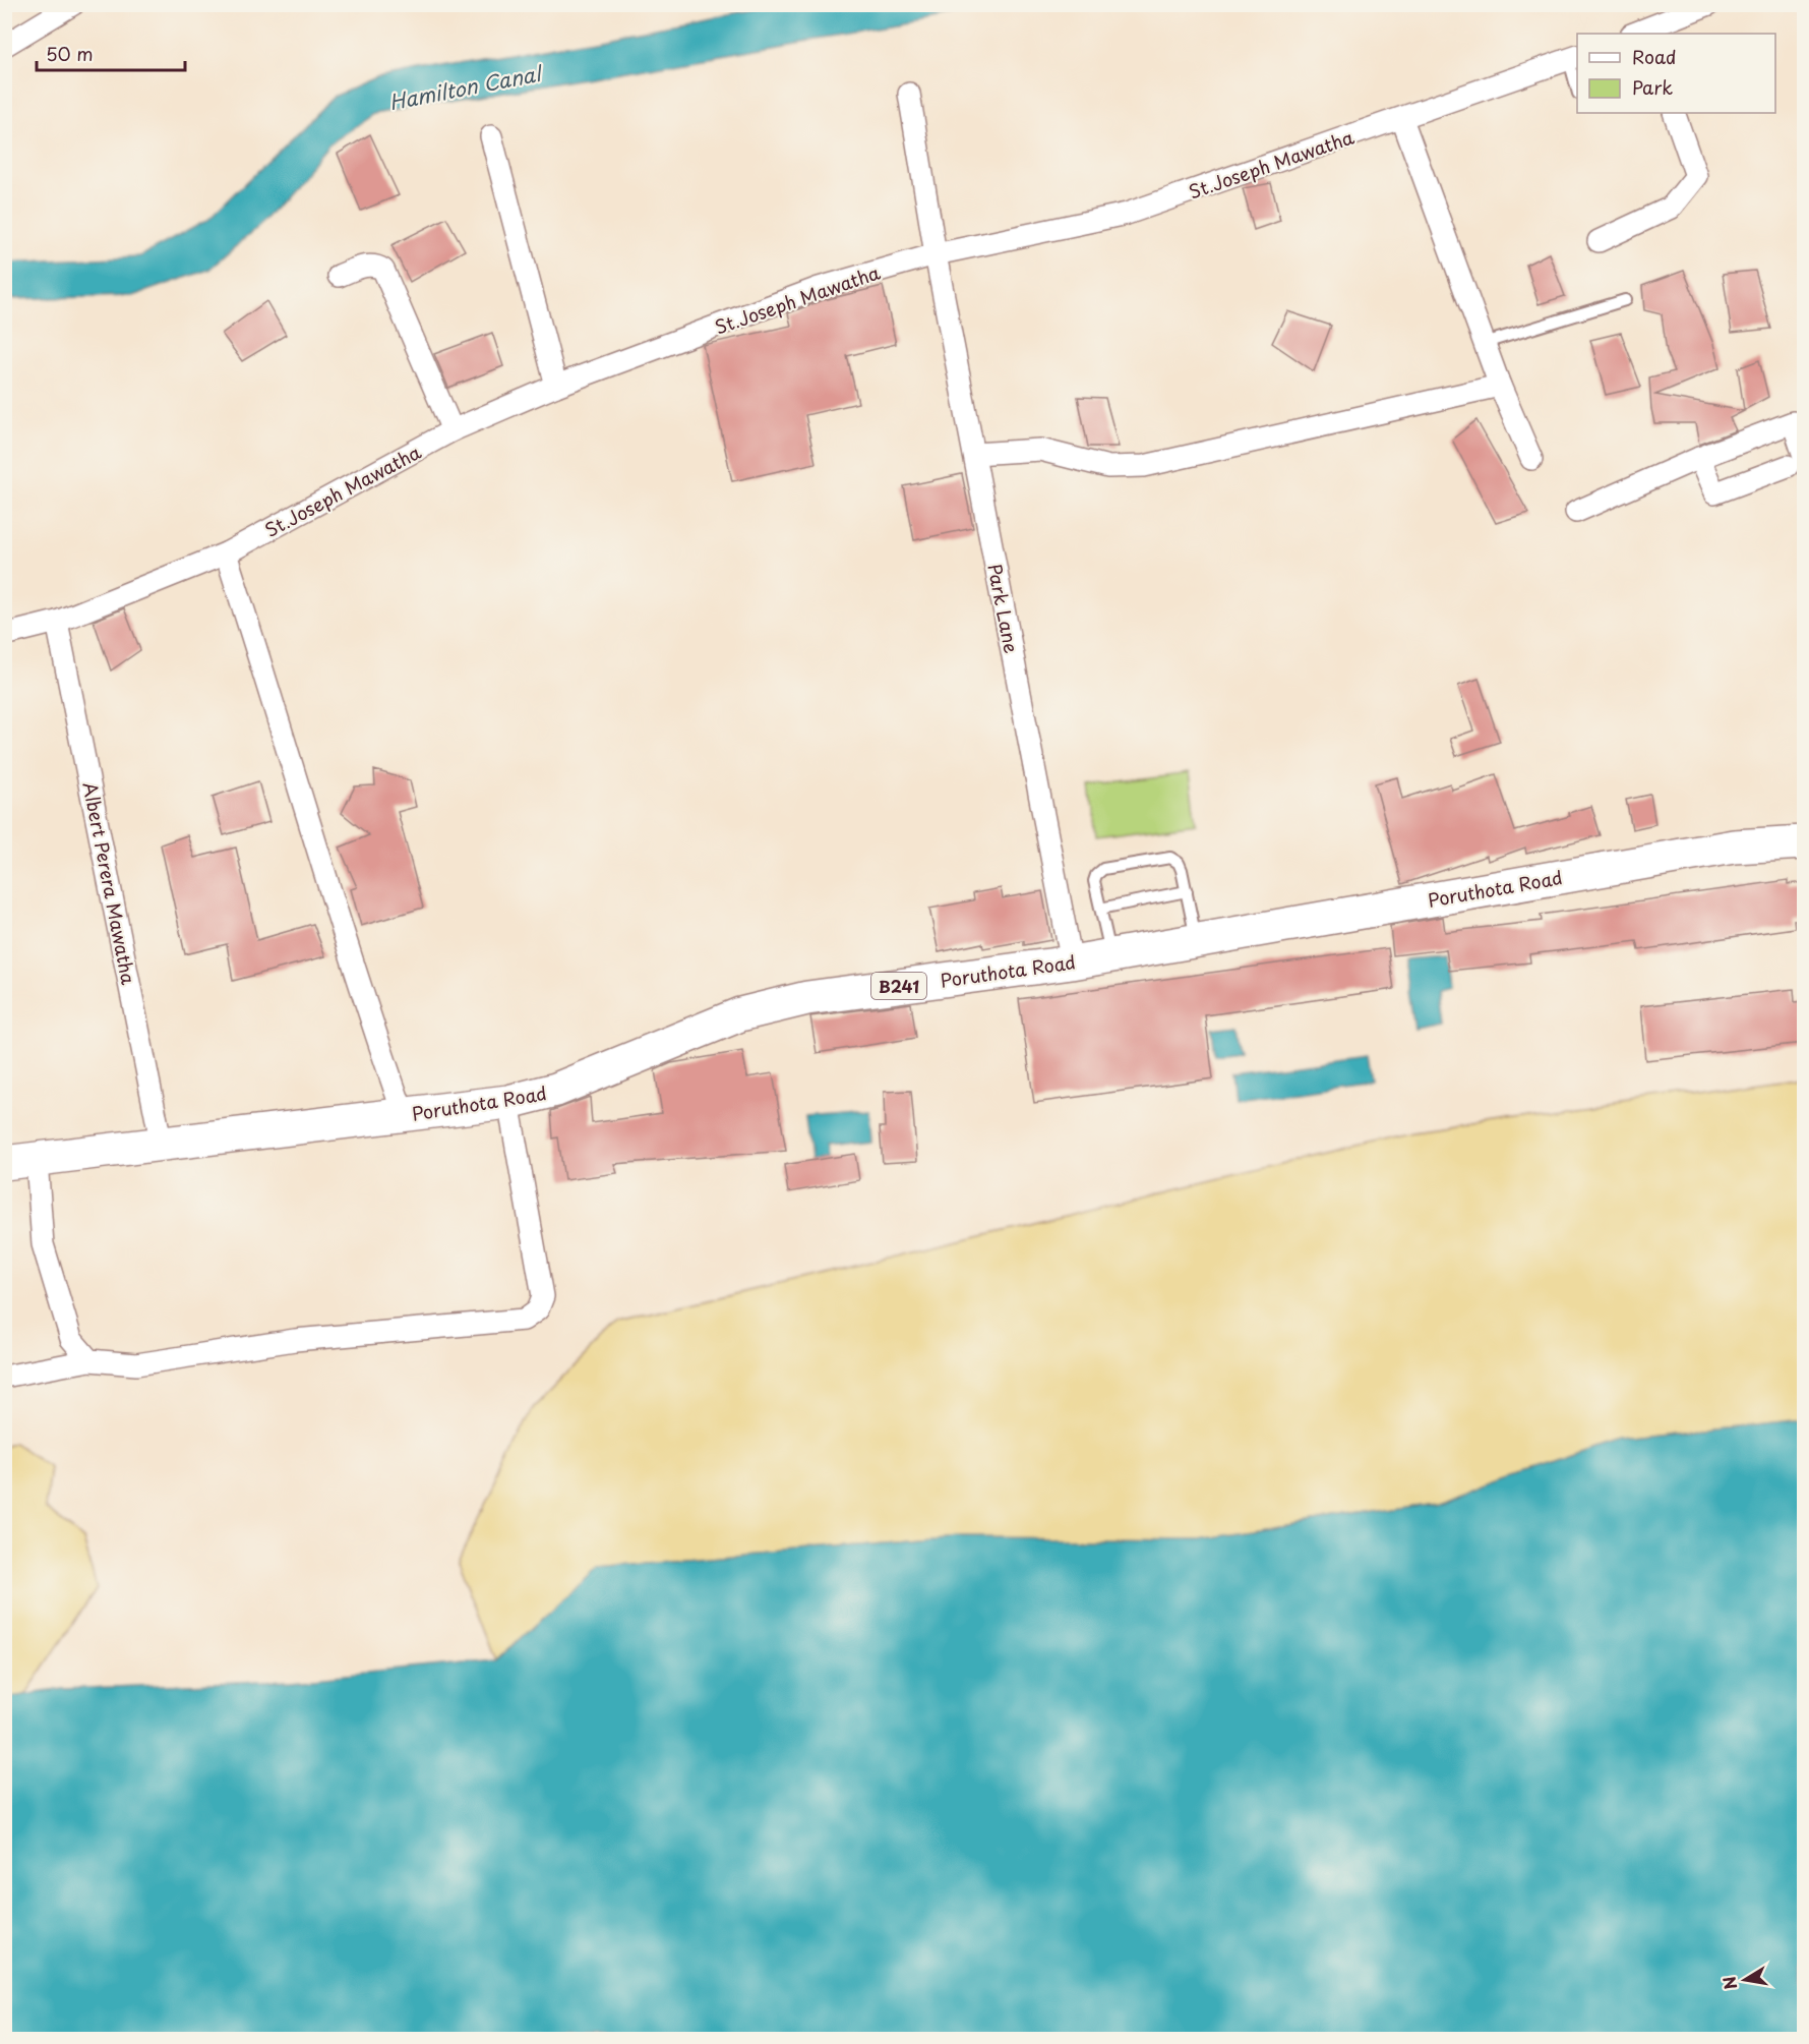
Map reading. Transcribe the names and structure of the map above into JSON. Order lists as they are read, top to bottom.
{
  "streets": {
    "main road": ["Poruthota Road", "B241"],
    "street": ["St.Joseph Mawatha", "Park Lane", "Albert Perera Mawatha"]
  },
  "crossings": [
    ["St.Joseph Mawatha", "Park Lane"],
    ["St.Joseph Mawatha", "Albert Perera Mawatha"],
    ["Park Lane", "Poruthota Road"],
    ["Albert Perera Mawatha", "Poruthota Road"]
  ],
  "water": ["Hamilton Canal"],
  "legend": ["Road", "Park"],
  "scale_bar": "50 m",
  "north": "left"
}
